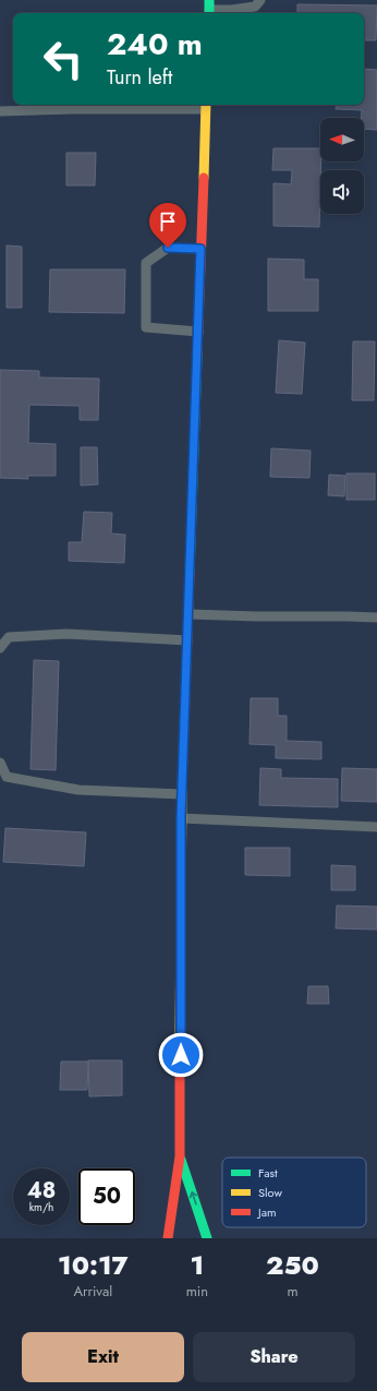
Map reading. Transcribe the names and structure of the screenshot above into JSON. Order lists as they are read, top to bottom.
{
  "legend": ["Fast", "Slow", "Jam"],
  "north": "left",
  "page": {
    "turn": ["240 m", "Turn left"],
    "speed": "48 km/h",
    "limit": "50",
    "eta": [
      "10:17",
      "Arrival",
      "1",
      "min",
      "250",
      "m"
    ],
    "buttons": ["Exit", "Share"]
  }
}
